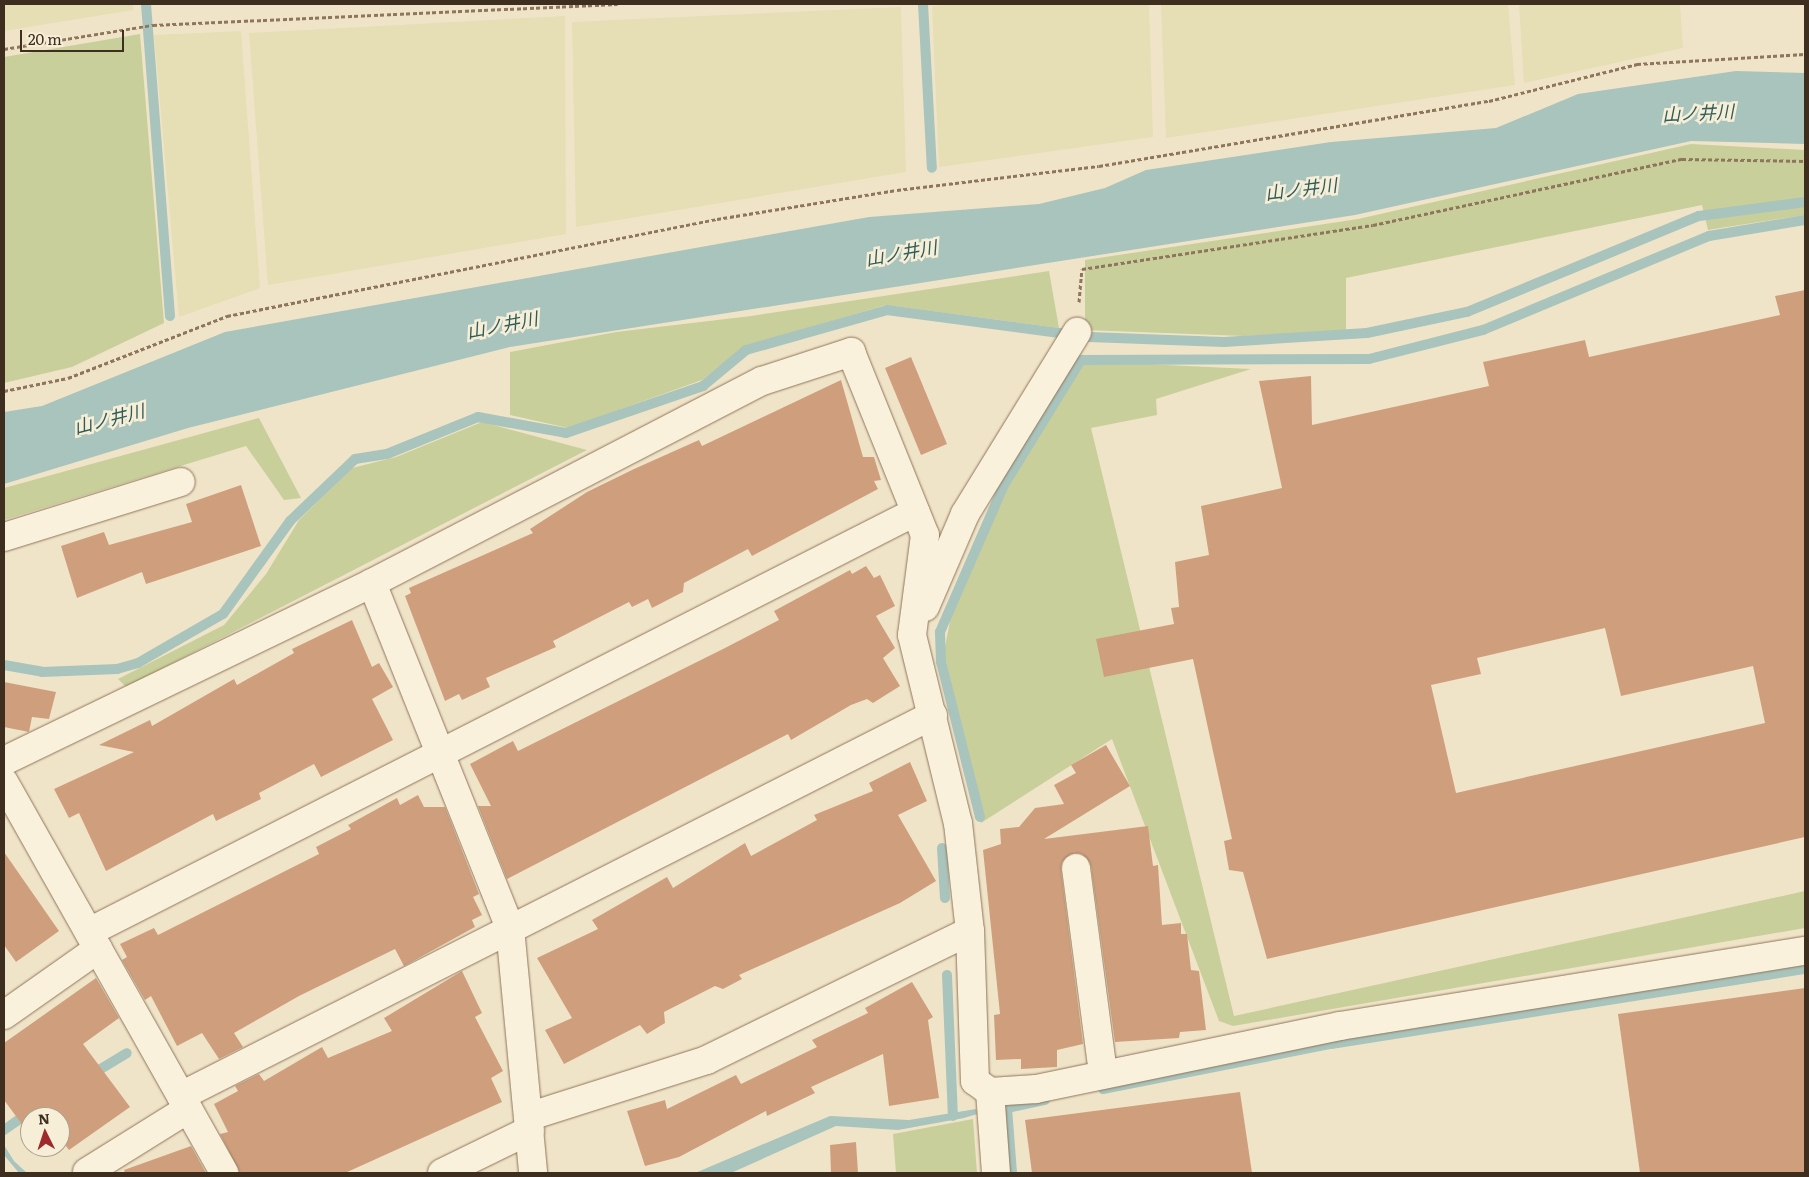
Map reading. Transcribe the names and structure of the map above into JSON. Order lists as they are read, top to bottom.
{
  "water": ["山ノ井川"],
  "scale_bar": "20 m",
  "north": "top"
}
